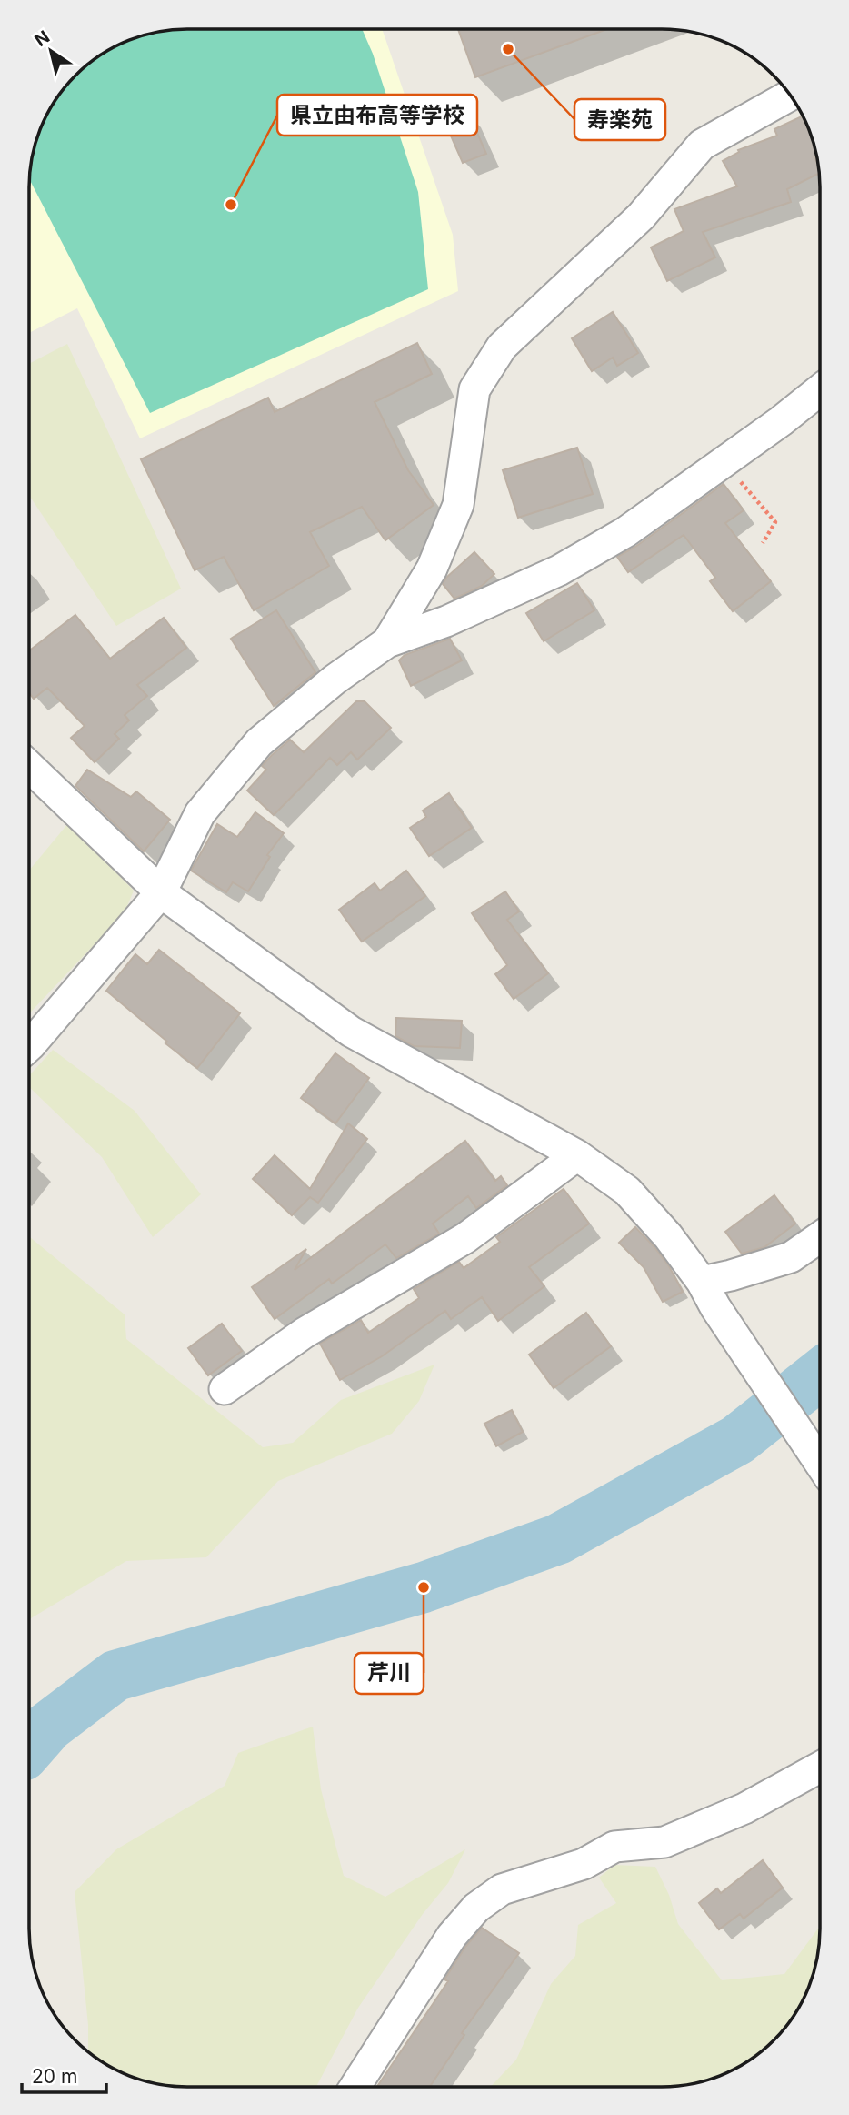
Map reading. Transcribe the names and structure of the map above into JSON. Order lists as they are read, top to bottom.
{
  "places": ["寿楽苑", "県立由布高等学校", "芹川"],
  "scale_bar": "20 m",
  "north": "top left"
}
